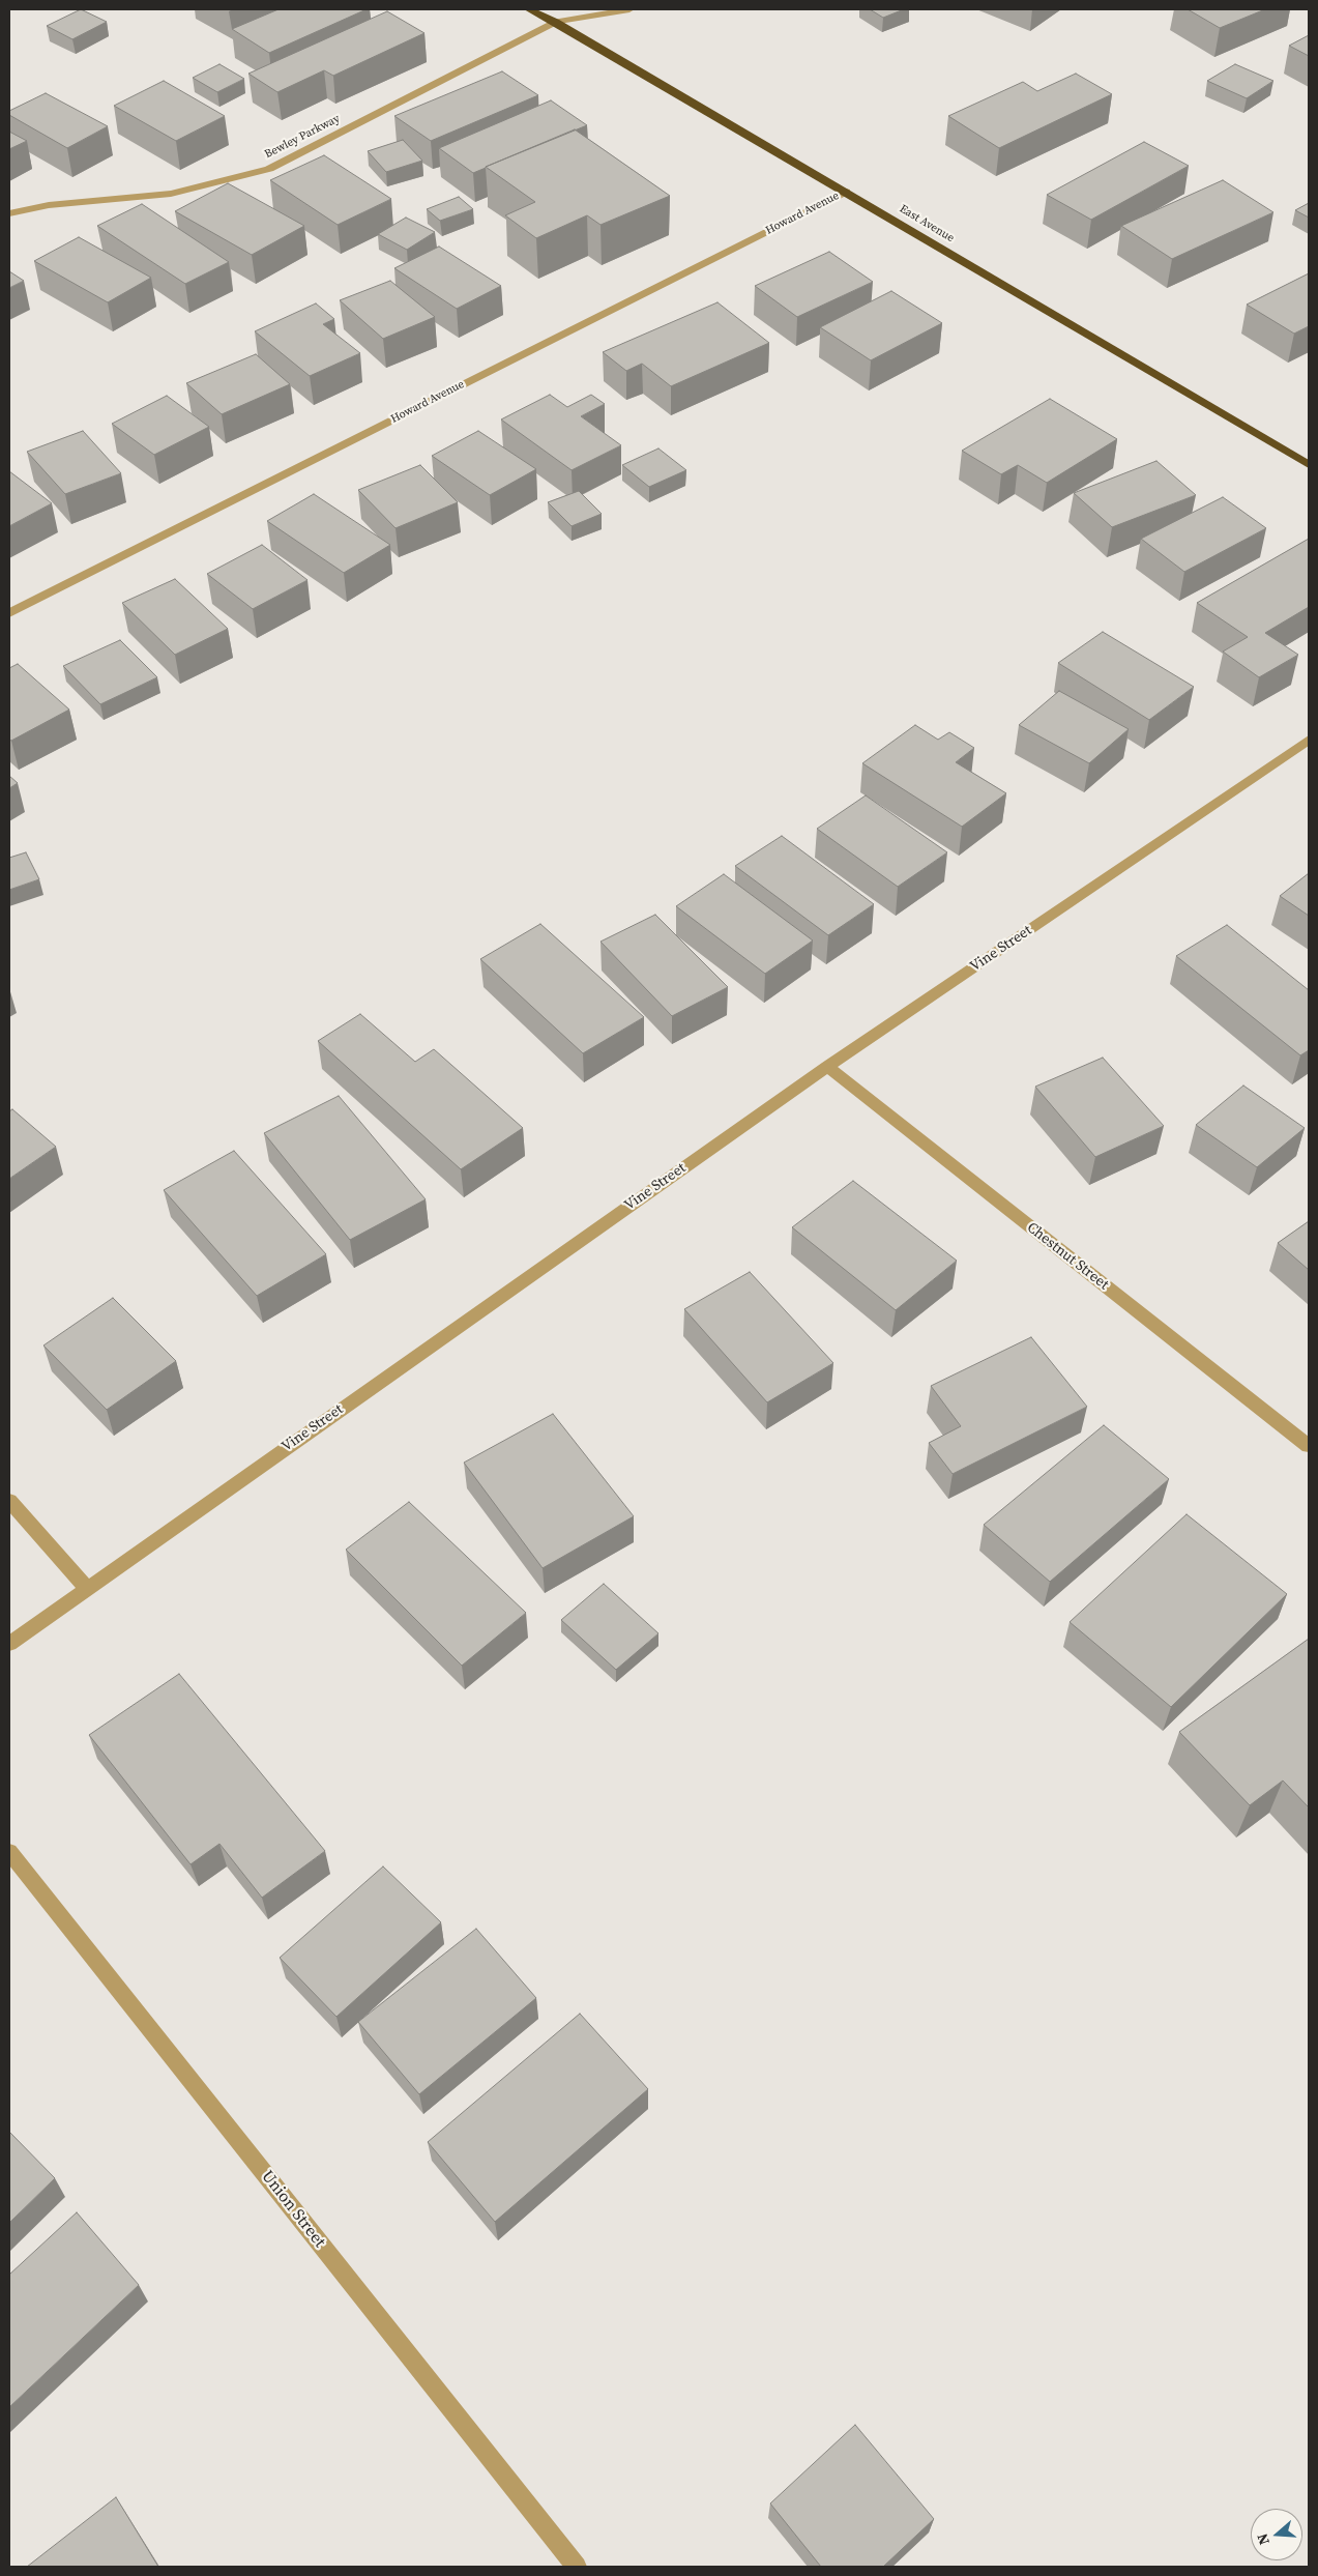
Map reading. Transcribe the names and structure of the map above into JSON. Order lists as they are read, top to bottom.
{
  "streets": {
    "highway": ["East Avenue"],
    "street": [
      "Bewley Parkway",
      "Howard Avenue",
      "Vine Street",
      "Chestnut Street",
      "Union Street"
    ]
  },
  "crossings": [
    ["Bewley Parkway", "East Avenue"],
    ["Howard Avenue", "East Avenue"],
    ["Vine Street", "Chestnut Street"]
  ],
  "north": "left"
}
